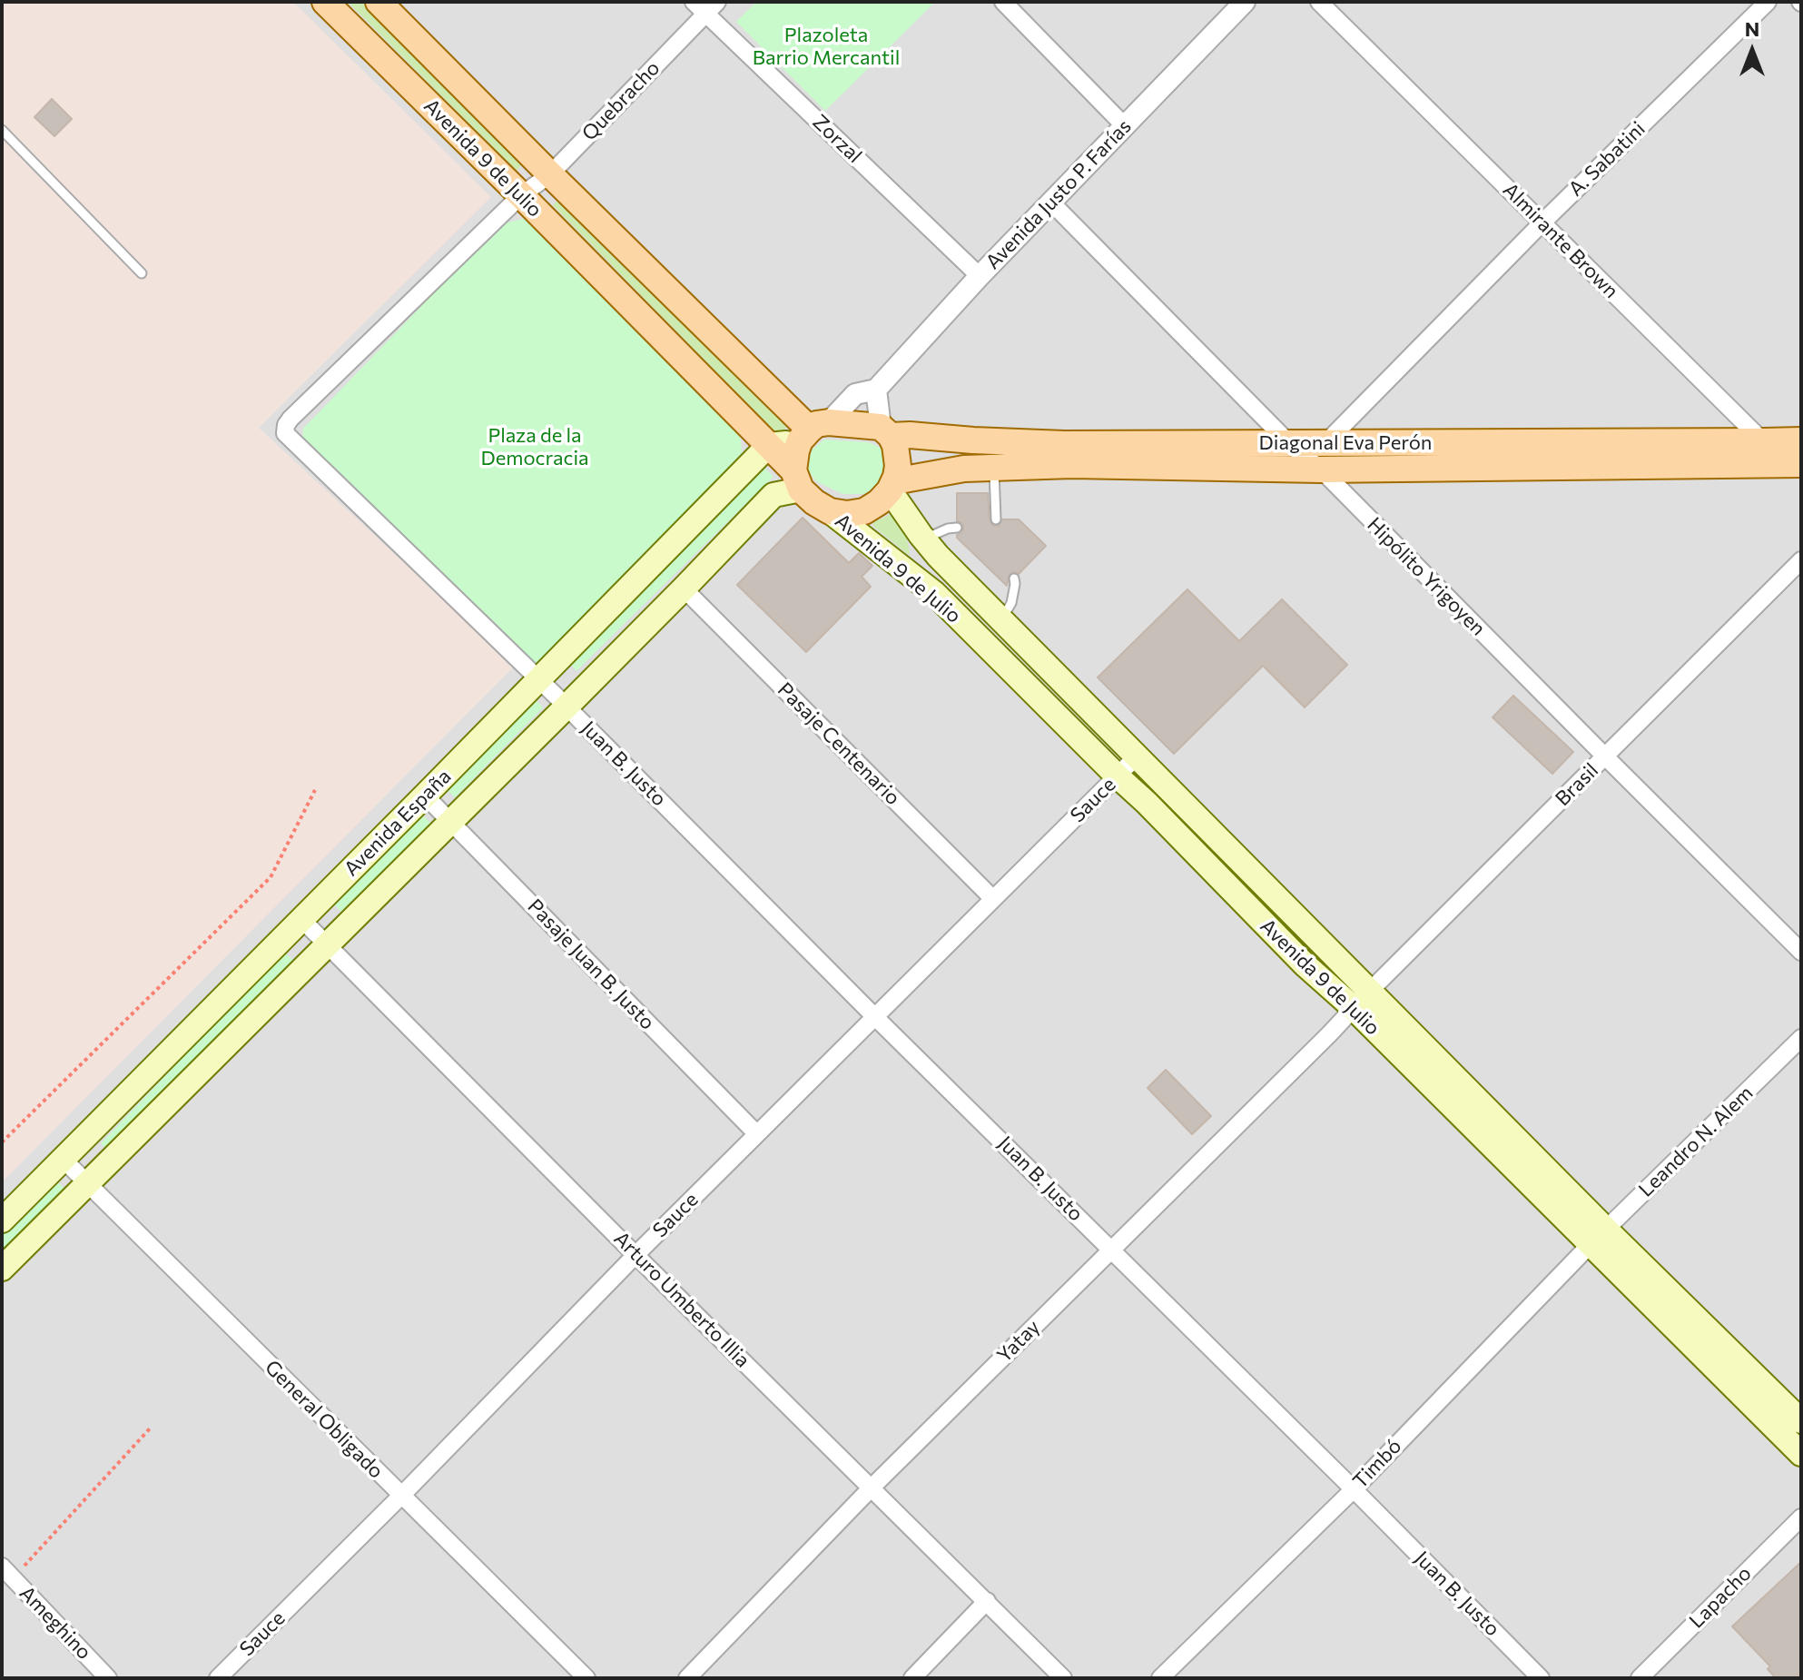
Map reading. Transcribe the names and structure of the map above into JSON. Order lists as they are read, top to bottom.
{
  "streets": {
    "main road": ["Avenida 9 de Julio", "Diagonal Eva Perón", "Avenida España"],
    "street": [
      "Quebracho",
      "Zorzal",
      "A. Sabatini",
      "Avenida Justo P. Farías",
      "Almirante Brown",
      "Hipólito Yrigoyen",
      "Pasaje Centenario",
      "Juan B. Justo",
      "Brasil",
      "Sauce",
      "Pasaje Juan B. Justo",
      "Leandro N. Alem",
      "Arturo Umberto Illia",
      "Yatay",
      "General Obligado",
      "Timbó",
      "Lapacho",
      "Ameghino"
    ]
  },
  "crossings": [
    ["Quebracho", "Zorzal"],
    ["Quebracho", "Avenida 9 de Julio"],
    ["Quebracho", "Juan B. Justo"],
    ["Zorzal", "Avenida Justo P. Farías"],
    ["Avenida 9 de Julio", "Avenida Justo P. Farías"],
    ["Avenida 9 de Julio", "Diagonal Eva Perón"],
    ["Avenida 9 de Julio", "Juan B. Justo"],
    ["Avenida 9 de Julio", "Brasil"],
    ["Avenida 9 de Julio", "Sauce"],
    ["Avenida 9 de Julio", "Avenida España"],
    ["Avenida 9 de Julio", "Leandro N. Alem"],
    ["Avenida 9 de Julio", "Yatay"],
    ["Avenida 9 de Julio", "Timbó"],
    ["A. Sabatini", "Almirante Brown"],
    ["A. Sabatini", "Diagonal Eva Perón"],
    ["Avenida Justo P. Farías", "Diagonal Eva Perón"],
    ["Avenida Justo P. Farías", "Hipólito Yrigoyen"],
    ["Avenida Justo P. Farías", "Avenida España"],
    ["Almirante Brown", "Diagonal Eva Perón"],
    ["Diagonal Eva Perón", "Hipólito Yrigoyen"],
    ["Diagonal Eva Perón", "Avenida España"],
    ["Hipólito Yrigoyen", "Brasil"],
    ["Pasaje Centenario", "Sauce"],
    ["Pasaje Centenario", "Avenida España"],
    ["Juan B. Justo", "Sauce"],
    ["Juan B. Justo", "Avenida España"],
    ["Juan B. Justo", "Yatay"],
    ["Juan B. Justo", "Timbó"],
    ["Brasil", "Yatay"],
    ["Sauce", "Pasaje Juan B. Justo"],
    ["Sauce", "Arturo Umberto Illia"],
    ["Sauce", "General Obligado"],
    ["Avenida España", "Pasaje Juan B. Justo"],
    ["Avenida España", "Arturo Umberto Illia"],
    ["Avenida España", "General Obligado"],
    ["Leandro N. Alem", "Timbó"],
    ["Arturo Umberto Illia", "Yatay"]
  ],
  "parks": ["Plazoleta Barrio Mercantil", "Plaza de la Democracia"],
  "north": "top"
}
